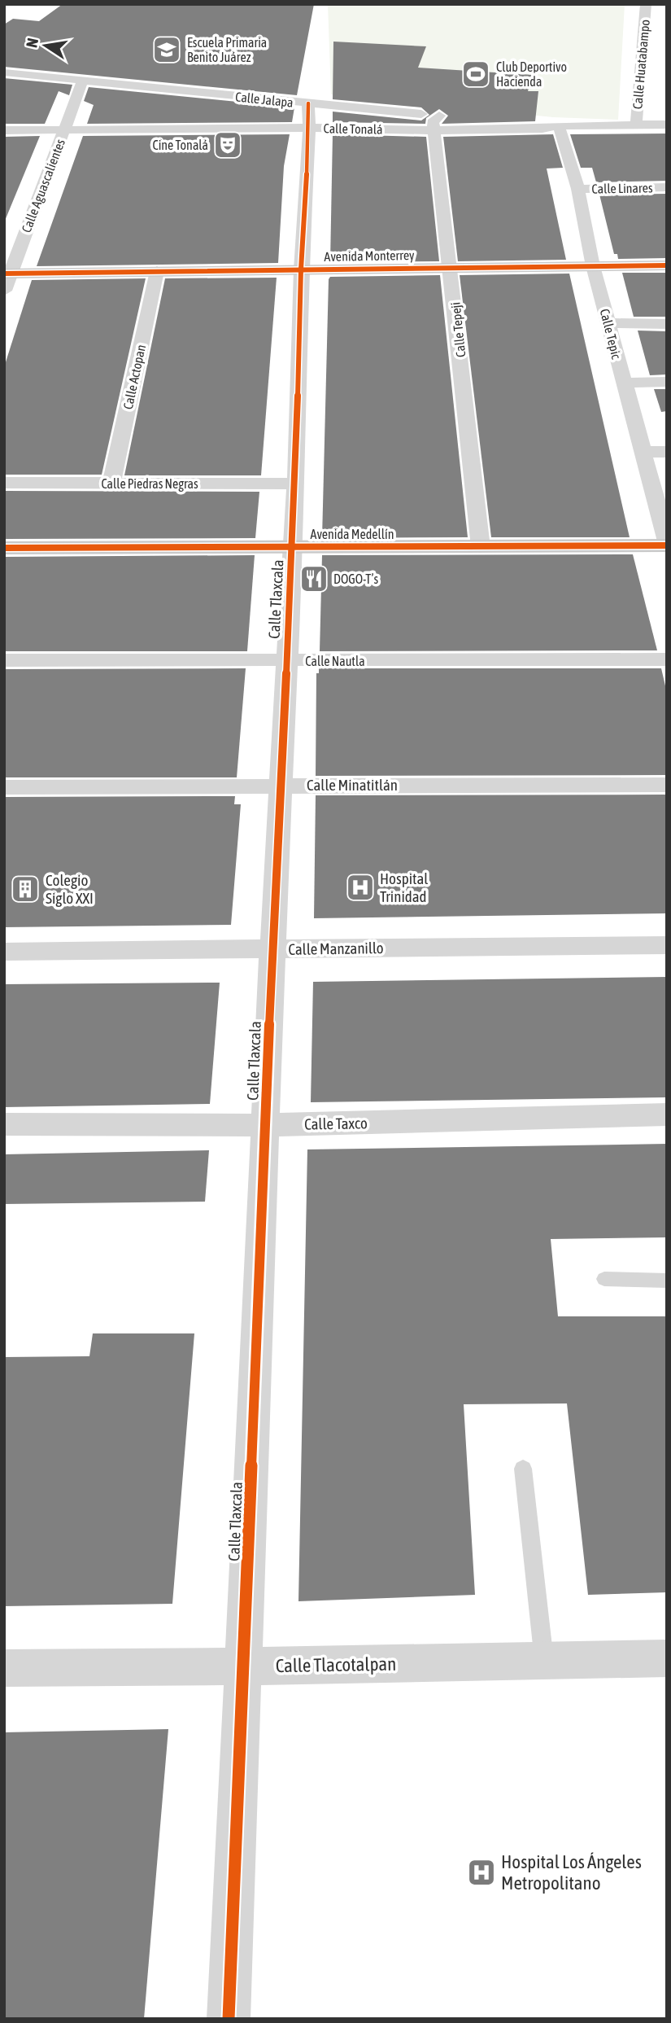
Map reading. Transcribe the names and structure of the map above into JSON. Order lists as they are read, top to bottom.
{
  "streets": {
    "main road": ["Avenida Monterrey", "Avenida Medellín"],
    "street": [
      "Calle Huatabampo",
      "Calle Jalapa",
      "Calle Tonalá",
      "Calle Aguascalientes",
      "Calle Linares",
      "Calle Tepeji",
      "Calle Tepic",
      "Calle Actopan",
      "Calle Piedras Negras",
      "Calle Tlaxcala",
      "Calle Nautla",
      "Calle Minatitlán",
      "Calle Manzanillo",
      "Calle Taxco",
      "Calle Tlacotalpan"
    ]
  },
  "crossings": [
    ["Calle Huatabampo", "Calle Tonalá"],
    ["Calle Jalapa", "Calle Tonalá"],
    ["Calle Jalapa", "Calle Aguascalientes"],
    ["Calle Jalapa", "Calle Tepeji"],
    ["Calle Jalapa", "Calle Tepic"],
    ["Calle Jalapa", "Calle Tlaxcala"],
    ["Calle Tonalá", "Calle Aguascalientes"],
    ["Calle Tonalá", "Calle Tepeji"],
    ["Calle Tonalá", "Calle Tepic"],
    ["Calle Tonalá", "Calle Tlaxcala"],
    ["Calle Aguascalientes", "Avenida Monterrey"],
    ["Calle Linares", "Calle Tepic"],
    ["Avenida Monterrey", "Calle Tepeji"],
    ["Avenida Monterrey", "Calle Tepic"],
    ["Avenida Monterrey", "Calle Actopan"],
    ["Avenida Monterrey", "Calle Tlaxcala"],
    ["Calle Tepeji", "Avenida Medellín"],
    ["Calle Tepic", "Avenida Medellín"],
    ["Calle Actopan", "Calle Piedras Negras"],
    ["Calle Piedras Negras", "Calle Tlaxcala"],
    ["Avenida Medellín", "Calle Tlaxcala"],
    ["Calle Tlaxcala", "Calle Nautla"],
    ["Calle Tlaxcala", "Calle Minatitlán"],
    ["Calle Tlaxcala", "Calle Manzanillo"],
    ["Calle Tlaxcala", "Calle Taxco"],
    ["Calle Tlaxcala", "Calle Tlacotalpan"]
  ],
  "places": {
    "school or university": ["Escuela Primaria Benito Juárez"],
    "sports": ["Club Deportivo Hacienda"],
    "theatre": ["Cine Tonalá"],
    "restaurant": ["DOGO-T’s"],
    "hospital": ["Hospital Trinidad", "Hospital Los Ángeles Metropolitano"],
    "building": ["Colegio Siglo XXI"]
  },
  "north": "left"
}
